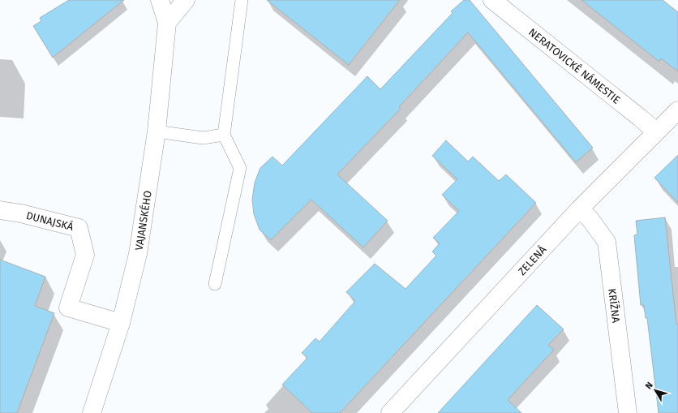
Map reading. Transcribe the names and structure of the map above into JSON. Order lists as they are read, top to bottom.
{
  "streets": {
    "street": [
      "NERATOVICKÉ NÁMESTIE",
      "DUNAJSKÁ",
      "VAJANSKÉHO",
      "ZELENÁ",
      "KRÍŽNA"
    ]
  },
  "crossings": [
    ["NERATOVICKÉ NÁMESTIE", "ZELENÁ"],
    ["DUNAJSKÁ", "VAJANSKÉHO"],
    ["ZELENÁ", "KRÍŽNA"]
  ],
  "north": "top left"
}
